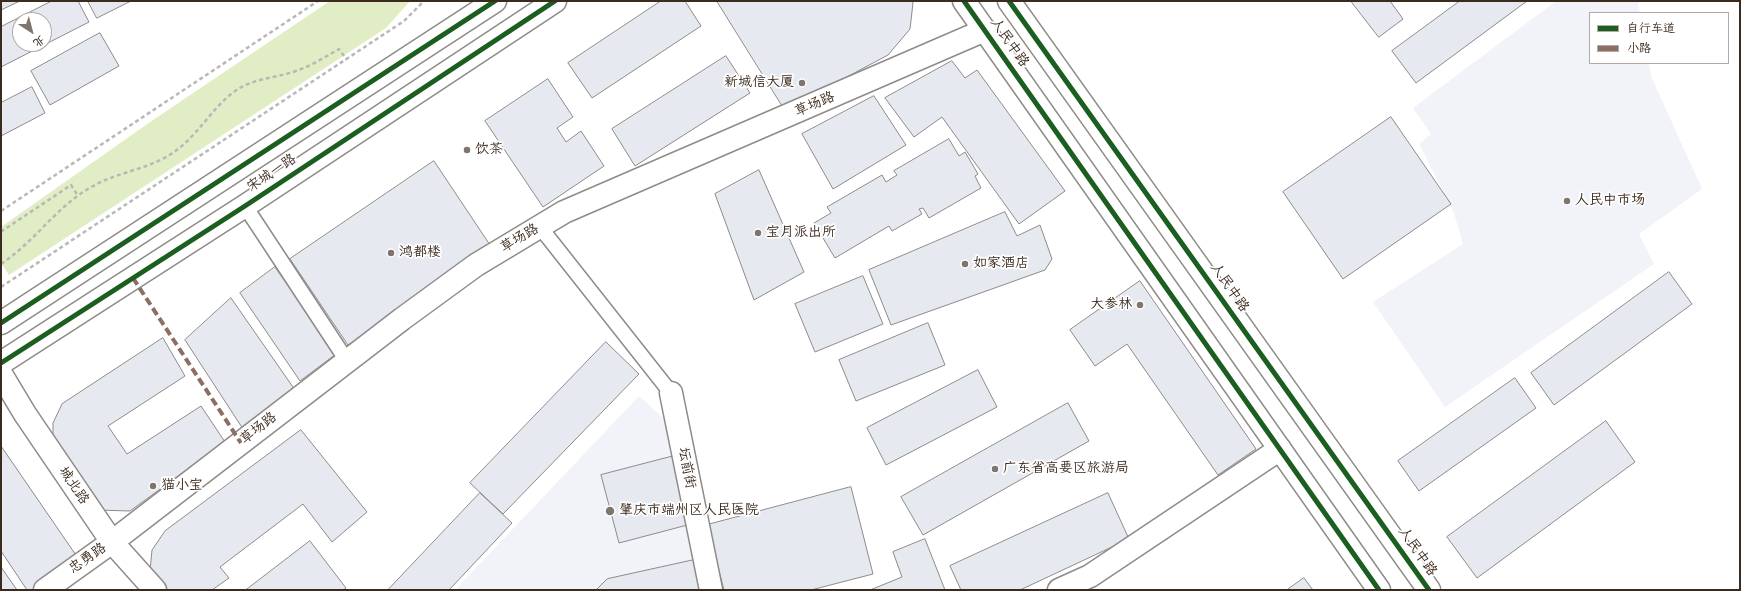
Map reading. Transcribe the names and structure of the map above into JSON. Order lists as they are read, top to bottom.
{
  "streets": {
    "main road": [
      "人民中路",
      "草场路",
      "宋城一路",
      "坛前街",
      "城北路",
      "忠勇路"
    ]
  },
  "crossings": [
    ["人民中路", "草场路"],
    ["草场路", "城北路"],
    ["草场路", "忠勇路"],
    ["城北路", "忠勇路"]
  ],
  "places": [
    "新城信大厦",
    "饮茶",
    "人民中市场",
    "宝月派出所",
    "鸿都楼",
    "如家酒店",
    "大参林",
    "广东省高要区旅游局",
    "猫小宝",
    "肇庆市端州区人民医院"
  ],
  "legend": ["自行车道", "小路"],
  "north": "bottom right"
}
